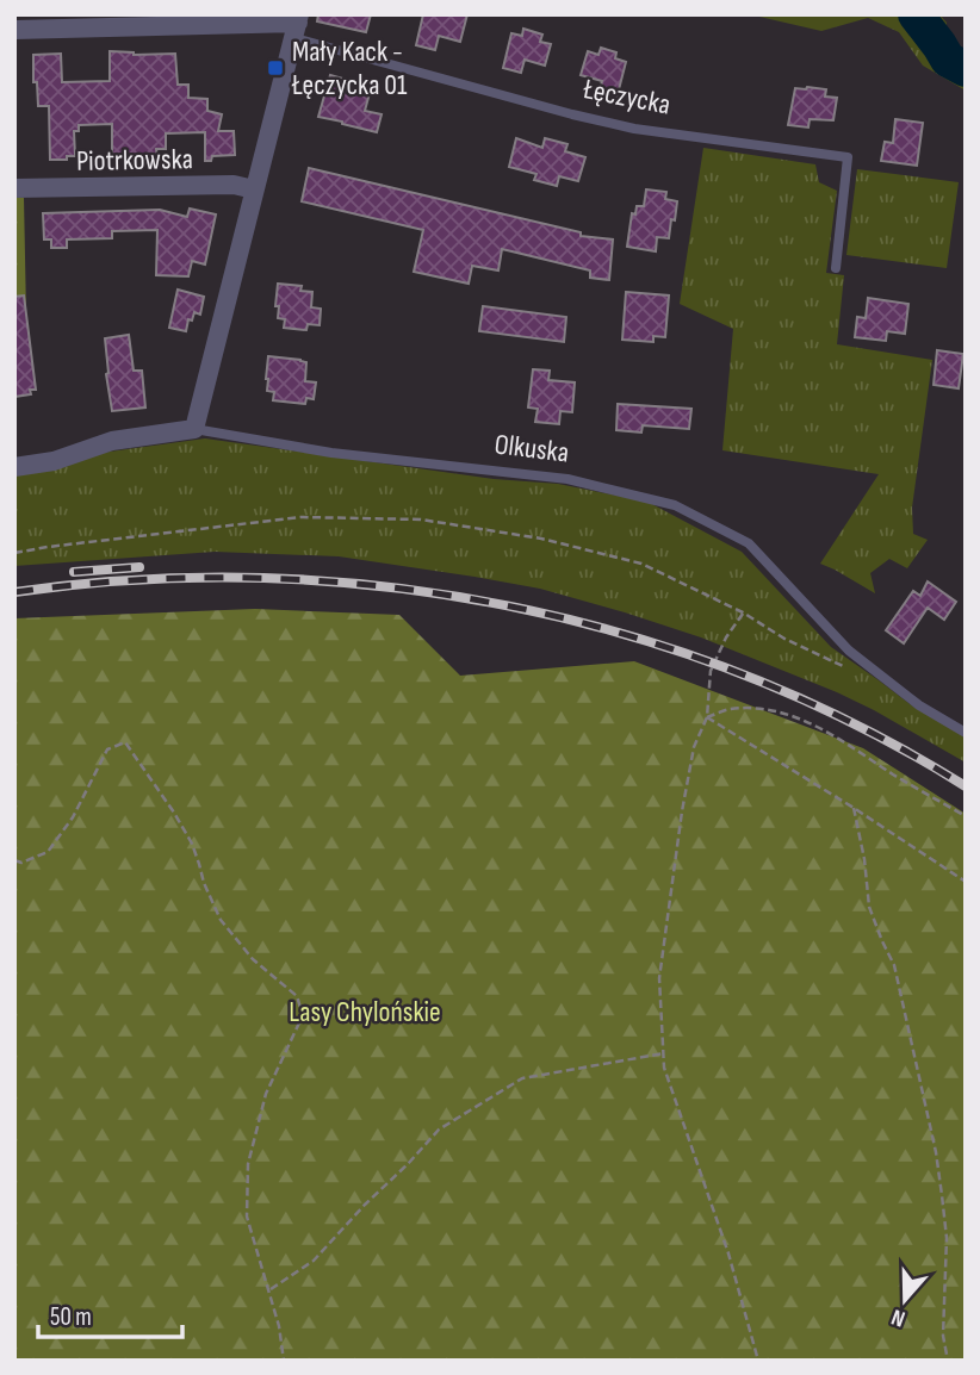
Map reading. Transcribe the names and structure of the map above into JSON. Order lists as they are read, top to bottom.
{
  "streets": {
    "street": ["Piotrkowska", "Olkuska"],
    "lane": ["Łęczycka"]
  },
  "parks": ["Lasy Chylońskie"],
  "places": {
    "transit": ["Mały Kack - Łęczycka 01"]
  },
  "scale_bar": "50 m",
  "north": "bottom"
}
